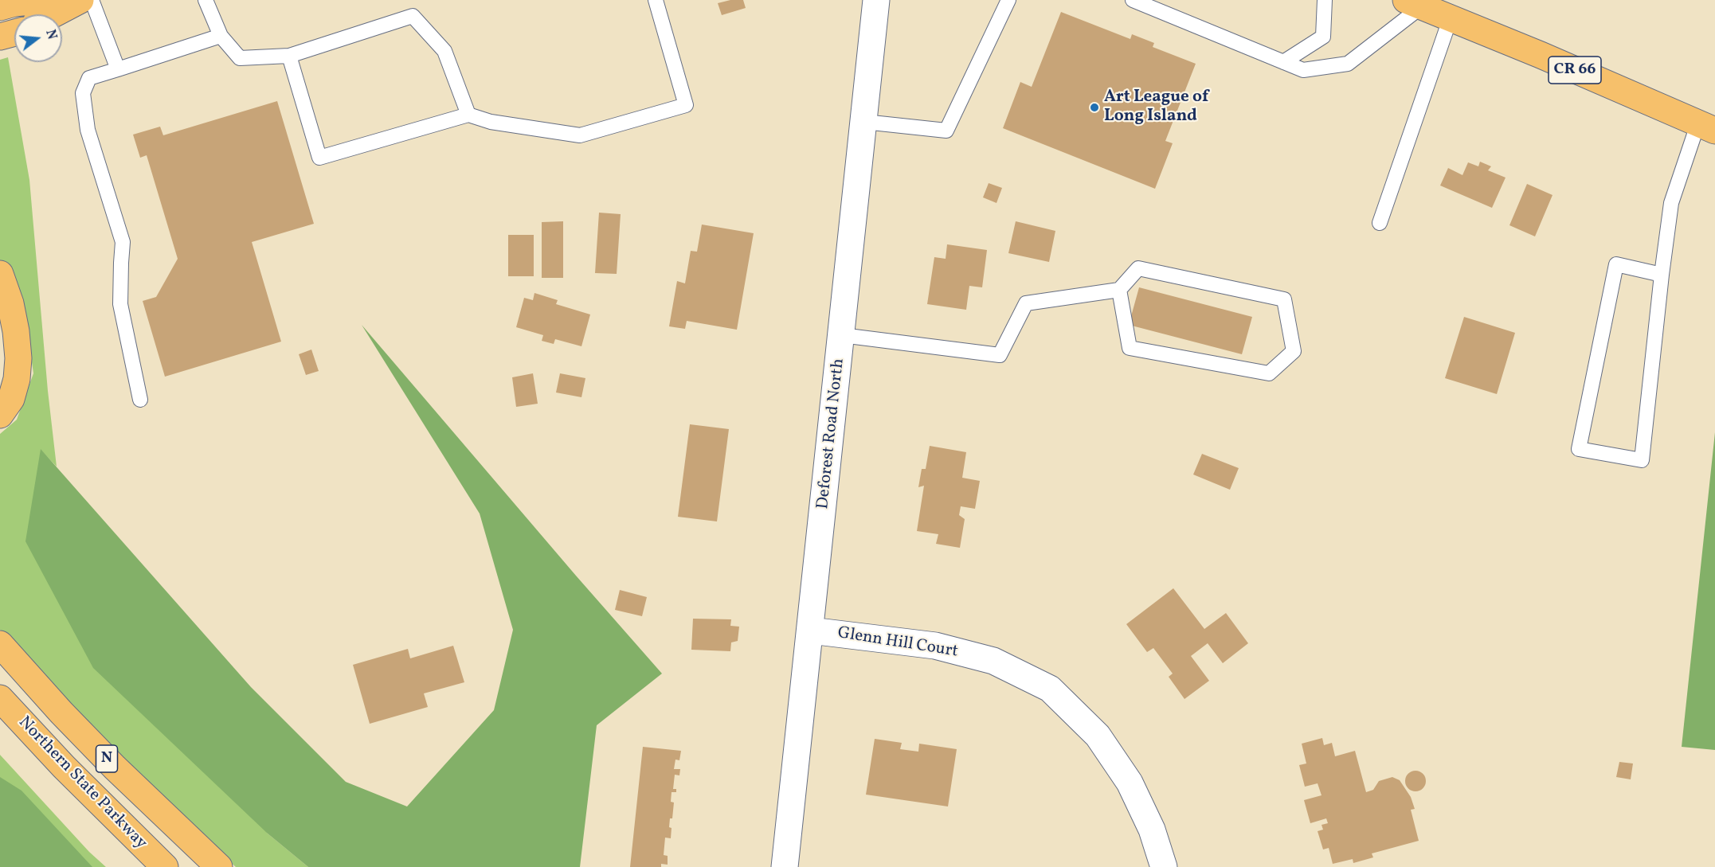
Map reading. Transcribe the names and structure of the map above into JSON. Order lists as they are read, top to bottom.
{
  "streets": {
    "main road": ["CR 66", "N", "Northern State Parkway"],
    "street": ["Deforest Road North", "Glenn Hill Court"]
  },
  "crossings": [
    ["Deforest Road North", "Glenn Hill Court"]
  ],
  "places": ["Art League of Long Island"],
  "north": "right"
}
